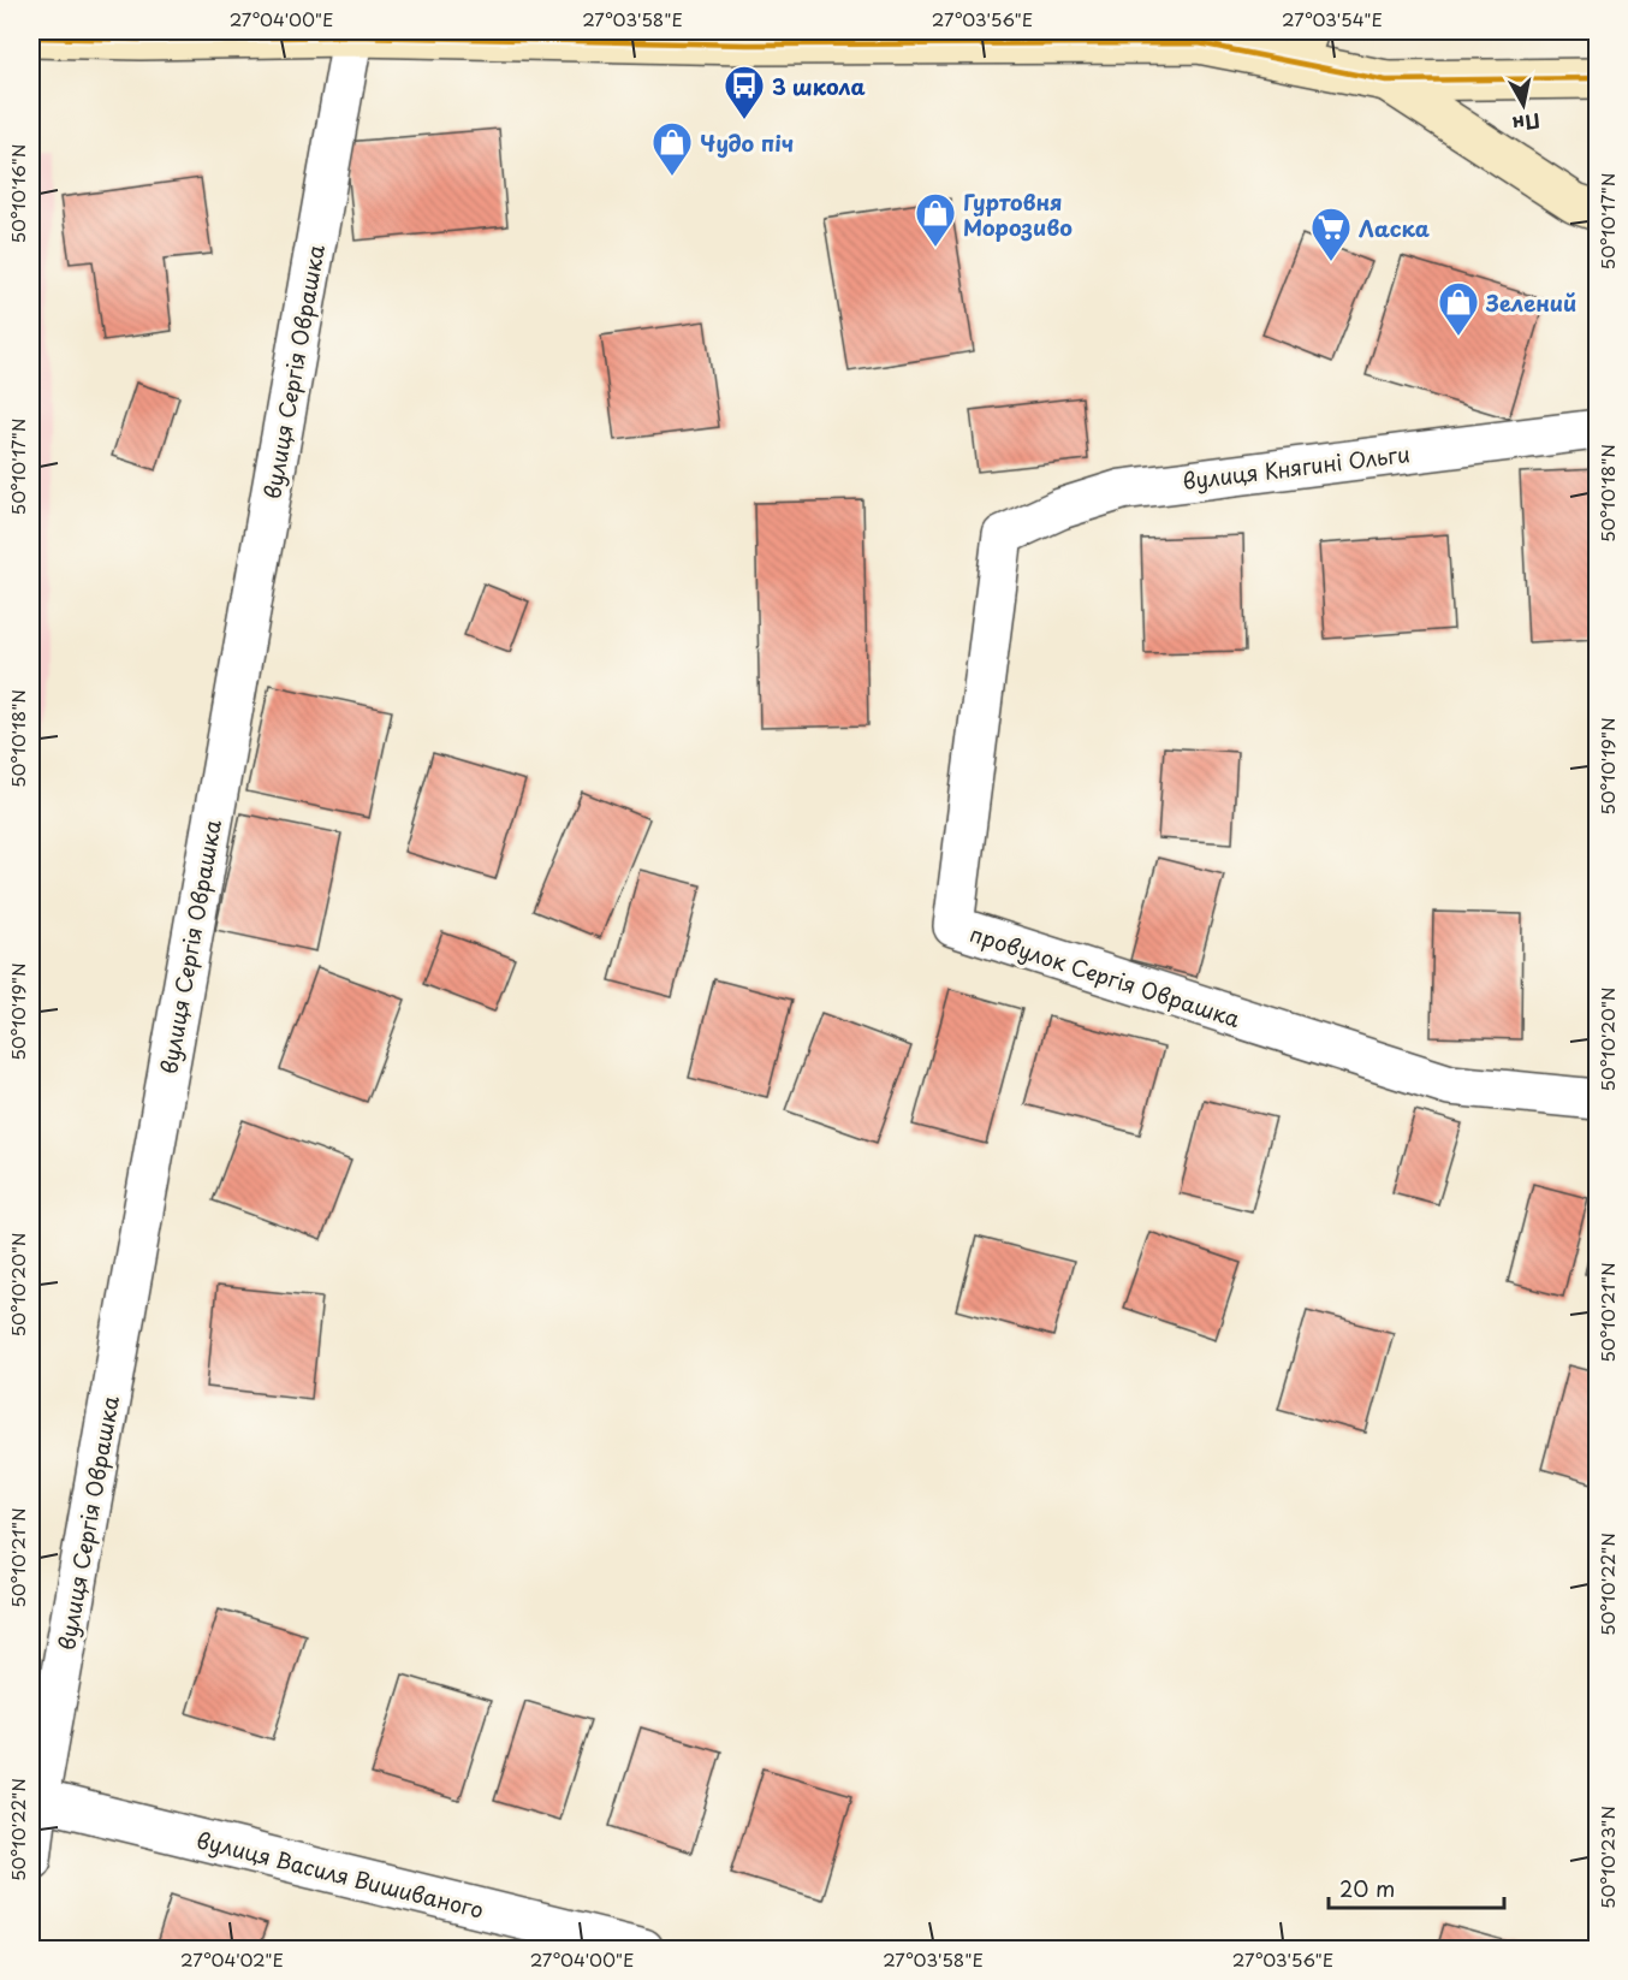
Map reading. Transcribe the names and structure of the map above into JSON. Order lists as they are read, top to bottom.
{
  "streets": {
    "street": [
      "вулиця Сергія Оврашка",
      "вулиця Княгині Ольги",
      "провулок Сергія Оврашка",
      "вулиця Василя Вишиваного"
    ]
  },
  "crossings": [
    ["вулиця Сергія Оврашка", "вулиця Василя Вишиваного"],
    ["вулиця Княгині Ольги", "провулок Сергія Оврашка"]
  ],
  "places": {
    "bus stop": ["3 школа"],
    "shop": ["Чудо піч", "Гуртовня Морозиво", "Зелений"],
    "supermarket": ["Ласка"]
  },
  "scale_bar": "20 m",
  "north": "bottom",
  "coordinates": [
    "27°04'00\"E",
    "27°03'58\"E",
    "27°03'56\"E",
    "27°03'54\"E",
    "50°10'16\"N",
    "50°10'17\"N",
    "50°10'18\"N",
    "50°10'19\"N",
    "50°10'20\"N",
    "50°10'21\"N",
    "50°10'22\"N",
    "50°10'23\"N",
    "27°04'02\"E"
  ]
}
